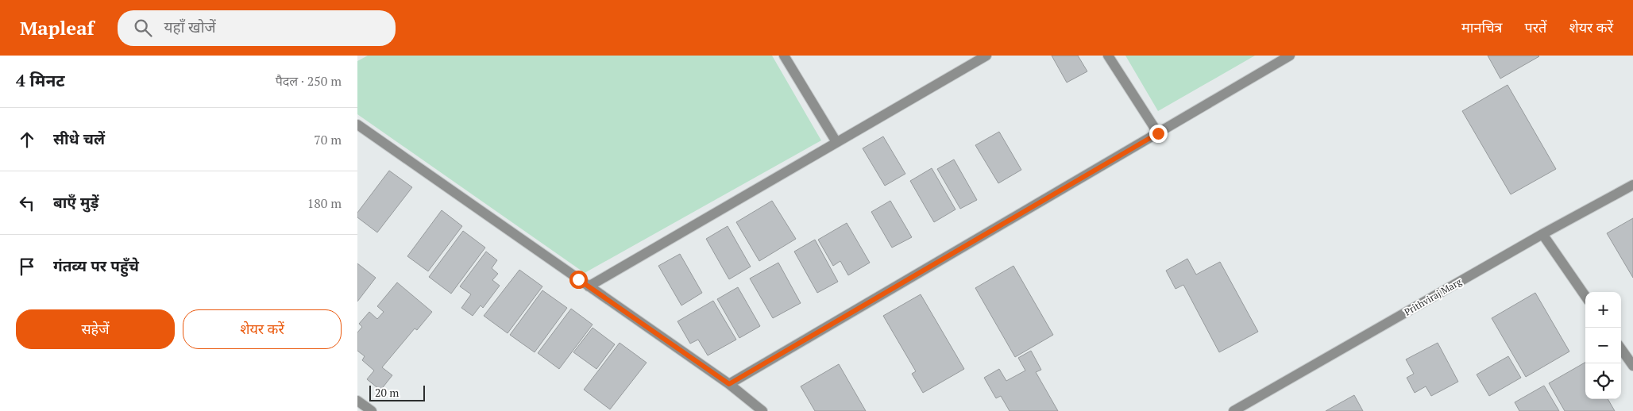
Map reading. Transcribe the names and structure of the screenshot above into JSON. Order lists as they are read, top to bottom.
{
  "streets": {
    "street": ["Prithviraj Marg"]
  },
  "scale_bar": "20 m",
  "page": {
    "header": "Mapleaf",
    "search": "यहाँ खोजें",
    "nav": ["मानचित्र", "परतें", "शेयर करें"],
    "heading": ["4 मिनट", "पैदल · 250 m"],
    "list": [
      ["सीधे चलें", "70 m"],
      ["बाएँ मुड़ें", "180 m"],
      "गंतव्य पर पहुँचे"
    ],
    "map_buttons": ["+", "−"],
    "buttons": ["सहेजें", "शेयर करें"],
    "scale": "20 m"
  }
}
